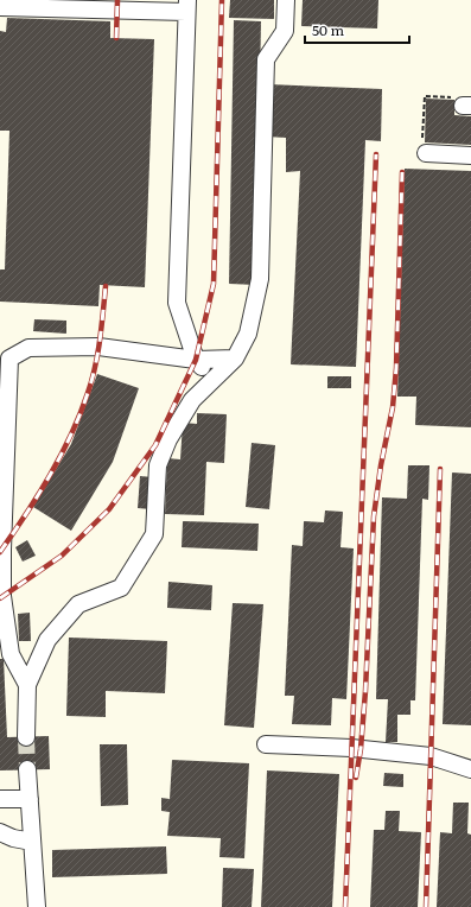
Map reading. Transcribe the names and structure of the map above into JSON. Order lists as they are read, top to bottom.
{
  "scale_bar": "50 m"
}
